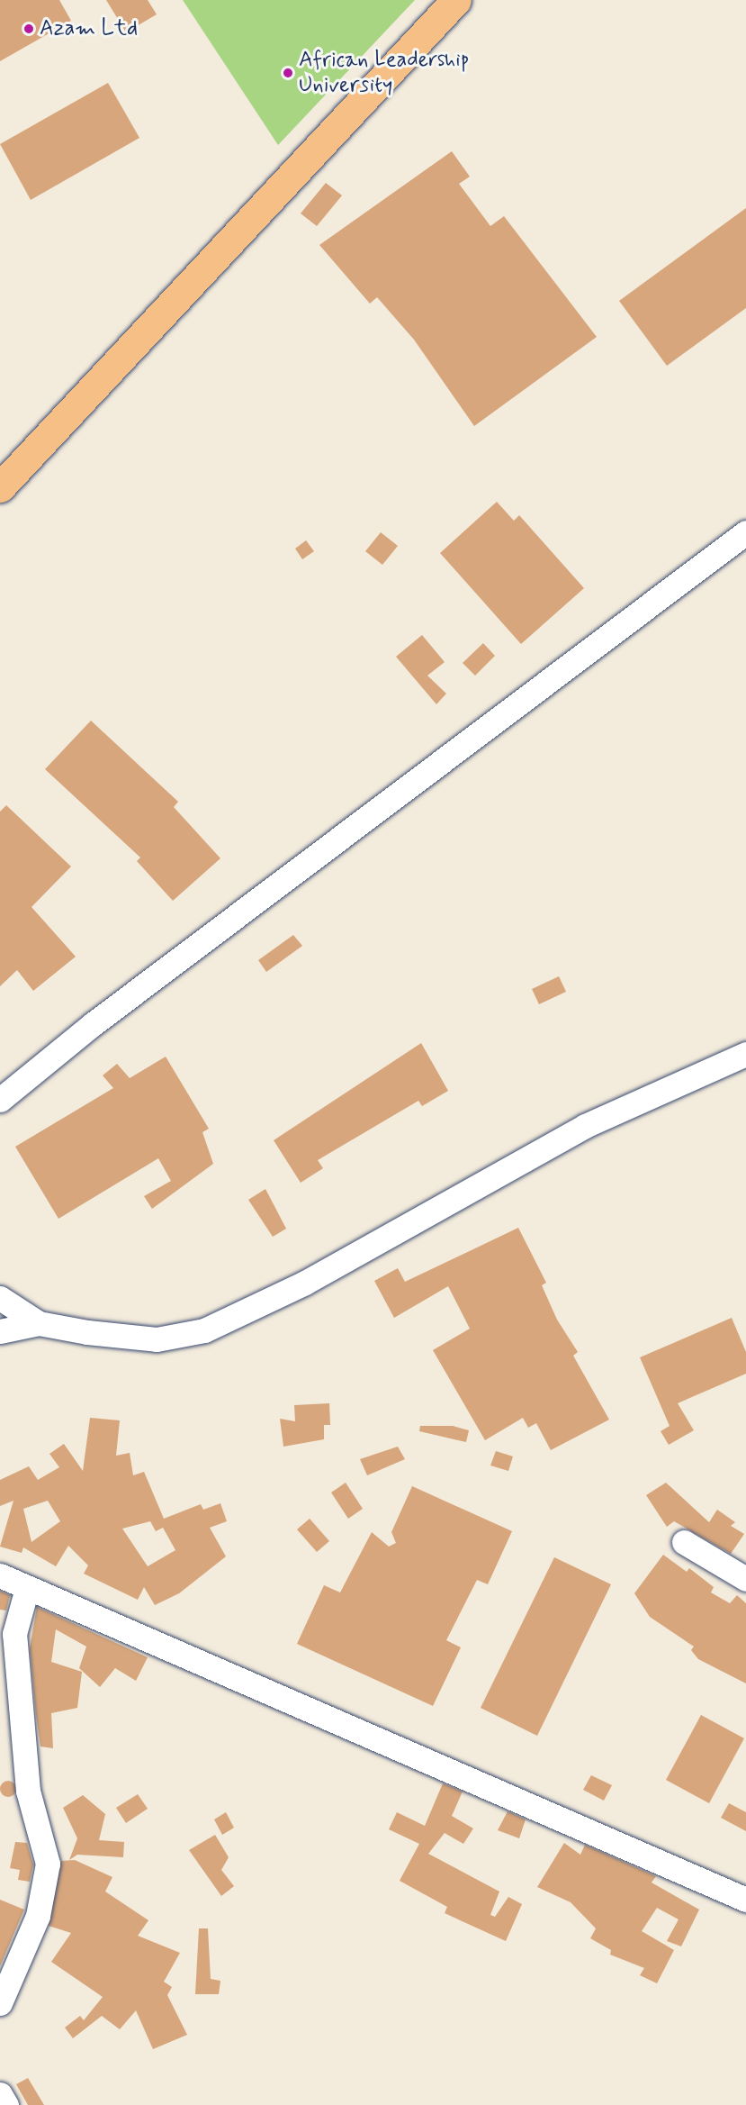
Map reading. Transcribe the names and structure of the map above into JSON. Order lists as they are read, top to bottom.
{
  "places": ["Azam Ltd", "African Leadership University"]
}
